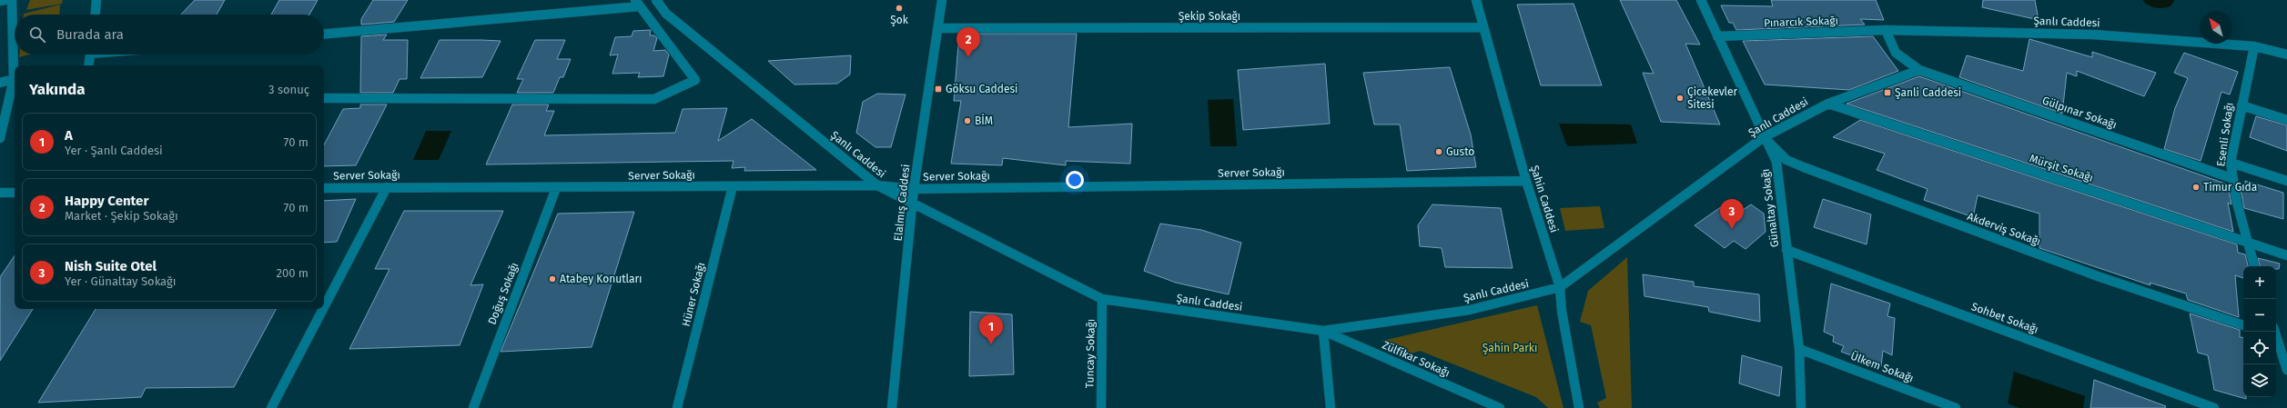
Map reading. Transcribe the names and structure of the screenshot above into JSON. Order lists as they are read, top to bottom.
{
  "streets": {
    "street": [
      "Şekip Sokağı",
      "Pınarcık Sokağı",
      "Şanlı Caddesi",
      "Gülpınar Sokağı",
      "Esenli Sokağı",
      "Mürşit Sokağı",
      "Server Sokağı",
      "Şahin Caddesi",
      "Elalmış Caddesi",
      "Günaltay Sokağı",
      "Akderviş Sokağı",
      "Doğuş Sokağı",
      "Hüner Sokağı",
      "Sohbet Sokağı",
      "Tuncay Sokağı",
      "Zülfikar Sokağı",
      "Ülkem Sokağı"
    ]
  },
  "crossings": [
    ["Şekip Sokağı", "Şahin Caddesi"],
    ["Şekip Sokağı", "Elalmış Caddesi"],
    ["Pınarcık Sokağı", "Şanlı Caddesi"],
    ["Pınarcık Sokağı", "Günaltay Sokağı"],
    ["Şanlı Caddesi", "Gülpınar Sokağı"],
    ["Şanlı Caddesi", "Esenli Sokağı"],
    ["Şanlı Caddesi", "Mürşit Sokağı"],
    ["Şanlı Caddesi", "Server Sokağı"],
    ["Şanlı Caddesi", "Şahin Caddesi"],
    ["Şanlı Caddesi", "Elalmış Caddesi"],
    ["Şanlı Caddesi", "Günaltay Sokağı"],
    ["Şanlı Caddesi", "Akderviş Sokağı"],
    ["Şanlı Caddesi", "Tuncay Sokağı"],
    ["Şanlı Caddesi", "Zülfikar Sokağı"],
    ["Gülpınar Sokağı", "Esenli Sokağı"],
    ["Esenli Sokağı", "Mürşit Sokağı"],
    ["Server Sokağı", "Şahin Caddesi"],
    ["Server Sokağı", "Elalmış Caddesi"],
    ["Server Sokağı", "Doğuş Sokağı"],
    ["Server Sokağı", "Hüner Sokağı"],
    ["Günaltay Sokağı", "Akderviş Sokağı"],
    ["Günaltay Sokağı", "Sohbet Sokağı"],
    ["Günaltay Sokağı", "Ülkem Sokağı"]
  ],
  "parks": ["Şahin Parkı"],
  "places": {
    "other": [
      "Şok",
      "Çicekevler Sitesi",
      "BİM",
      "Gusto",
      "Timur Gıda",
      "Atabey Konutları"
    ],
    "transit": ["Göksu Caddesi", "Şanli Caddesi"]
  },
  "north": "top left",
  "page": {
    "search": "Burada ara",
    "pins": ["2", "3", "1"],
    "heading": ["Yakında", "3 sonuç"],
    "list": [
      {
        "mark": "1",
        "name": "A",
        "note": "Yer · Şanlı Caddesi",
        "value": "70 m"
      },
      {
        "mark": "2",
        "name": "Happy Center",
        "note": "Market · Şekip Sokağı",
        "value": "70 m"
      },
      {
        "mark": "3",
        "name": "Nish Suite Otel",
        "note": "Yer · Günaltay Sokağı",
        "value": "200 m"
      }
    ],
    "map_buttons": ["+", "−"]
  }
}
